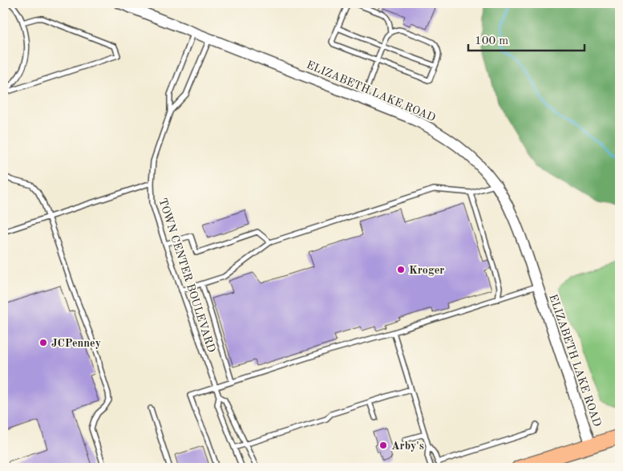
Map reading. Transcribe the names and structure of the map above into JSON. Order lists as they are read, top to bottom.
{
  "streets": {
    "street": ["ELIZABETH LAKE ROAD"],
    "lane": ["TOWN CENTER BOULEVARD"]
  },
  "crossings": [
    ["ELIZABETH LAKE ROAD", "TOWN CENTER BOULEVARD"]
  ],
  "places": ["Kroger", "JCPenney", "Arby's"],
  "scale_bar": "100 m"
}
